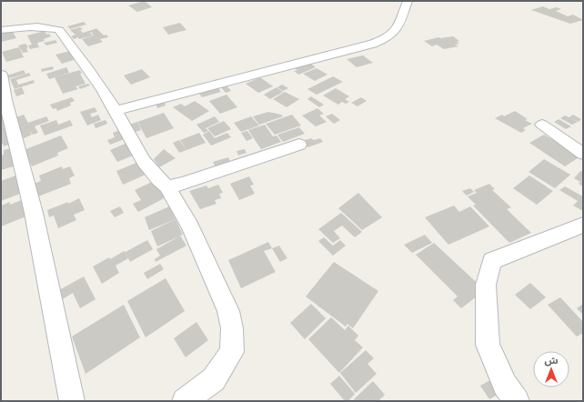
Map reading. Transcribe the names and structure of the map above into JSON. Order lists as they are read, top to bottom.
{
  "north": "top"
}
